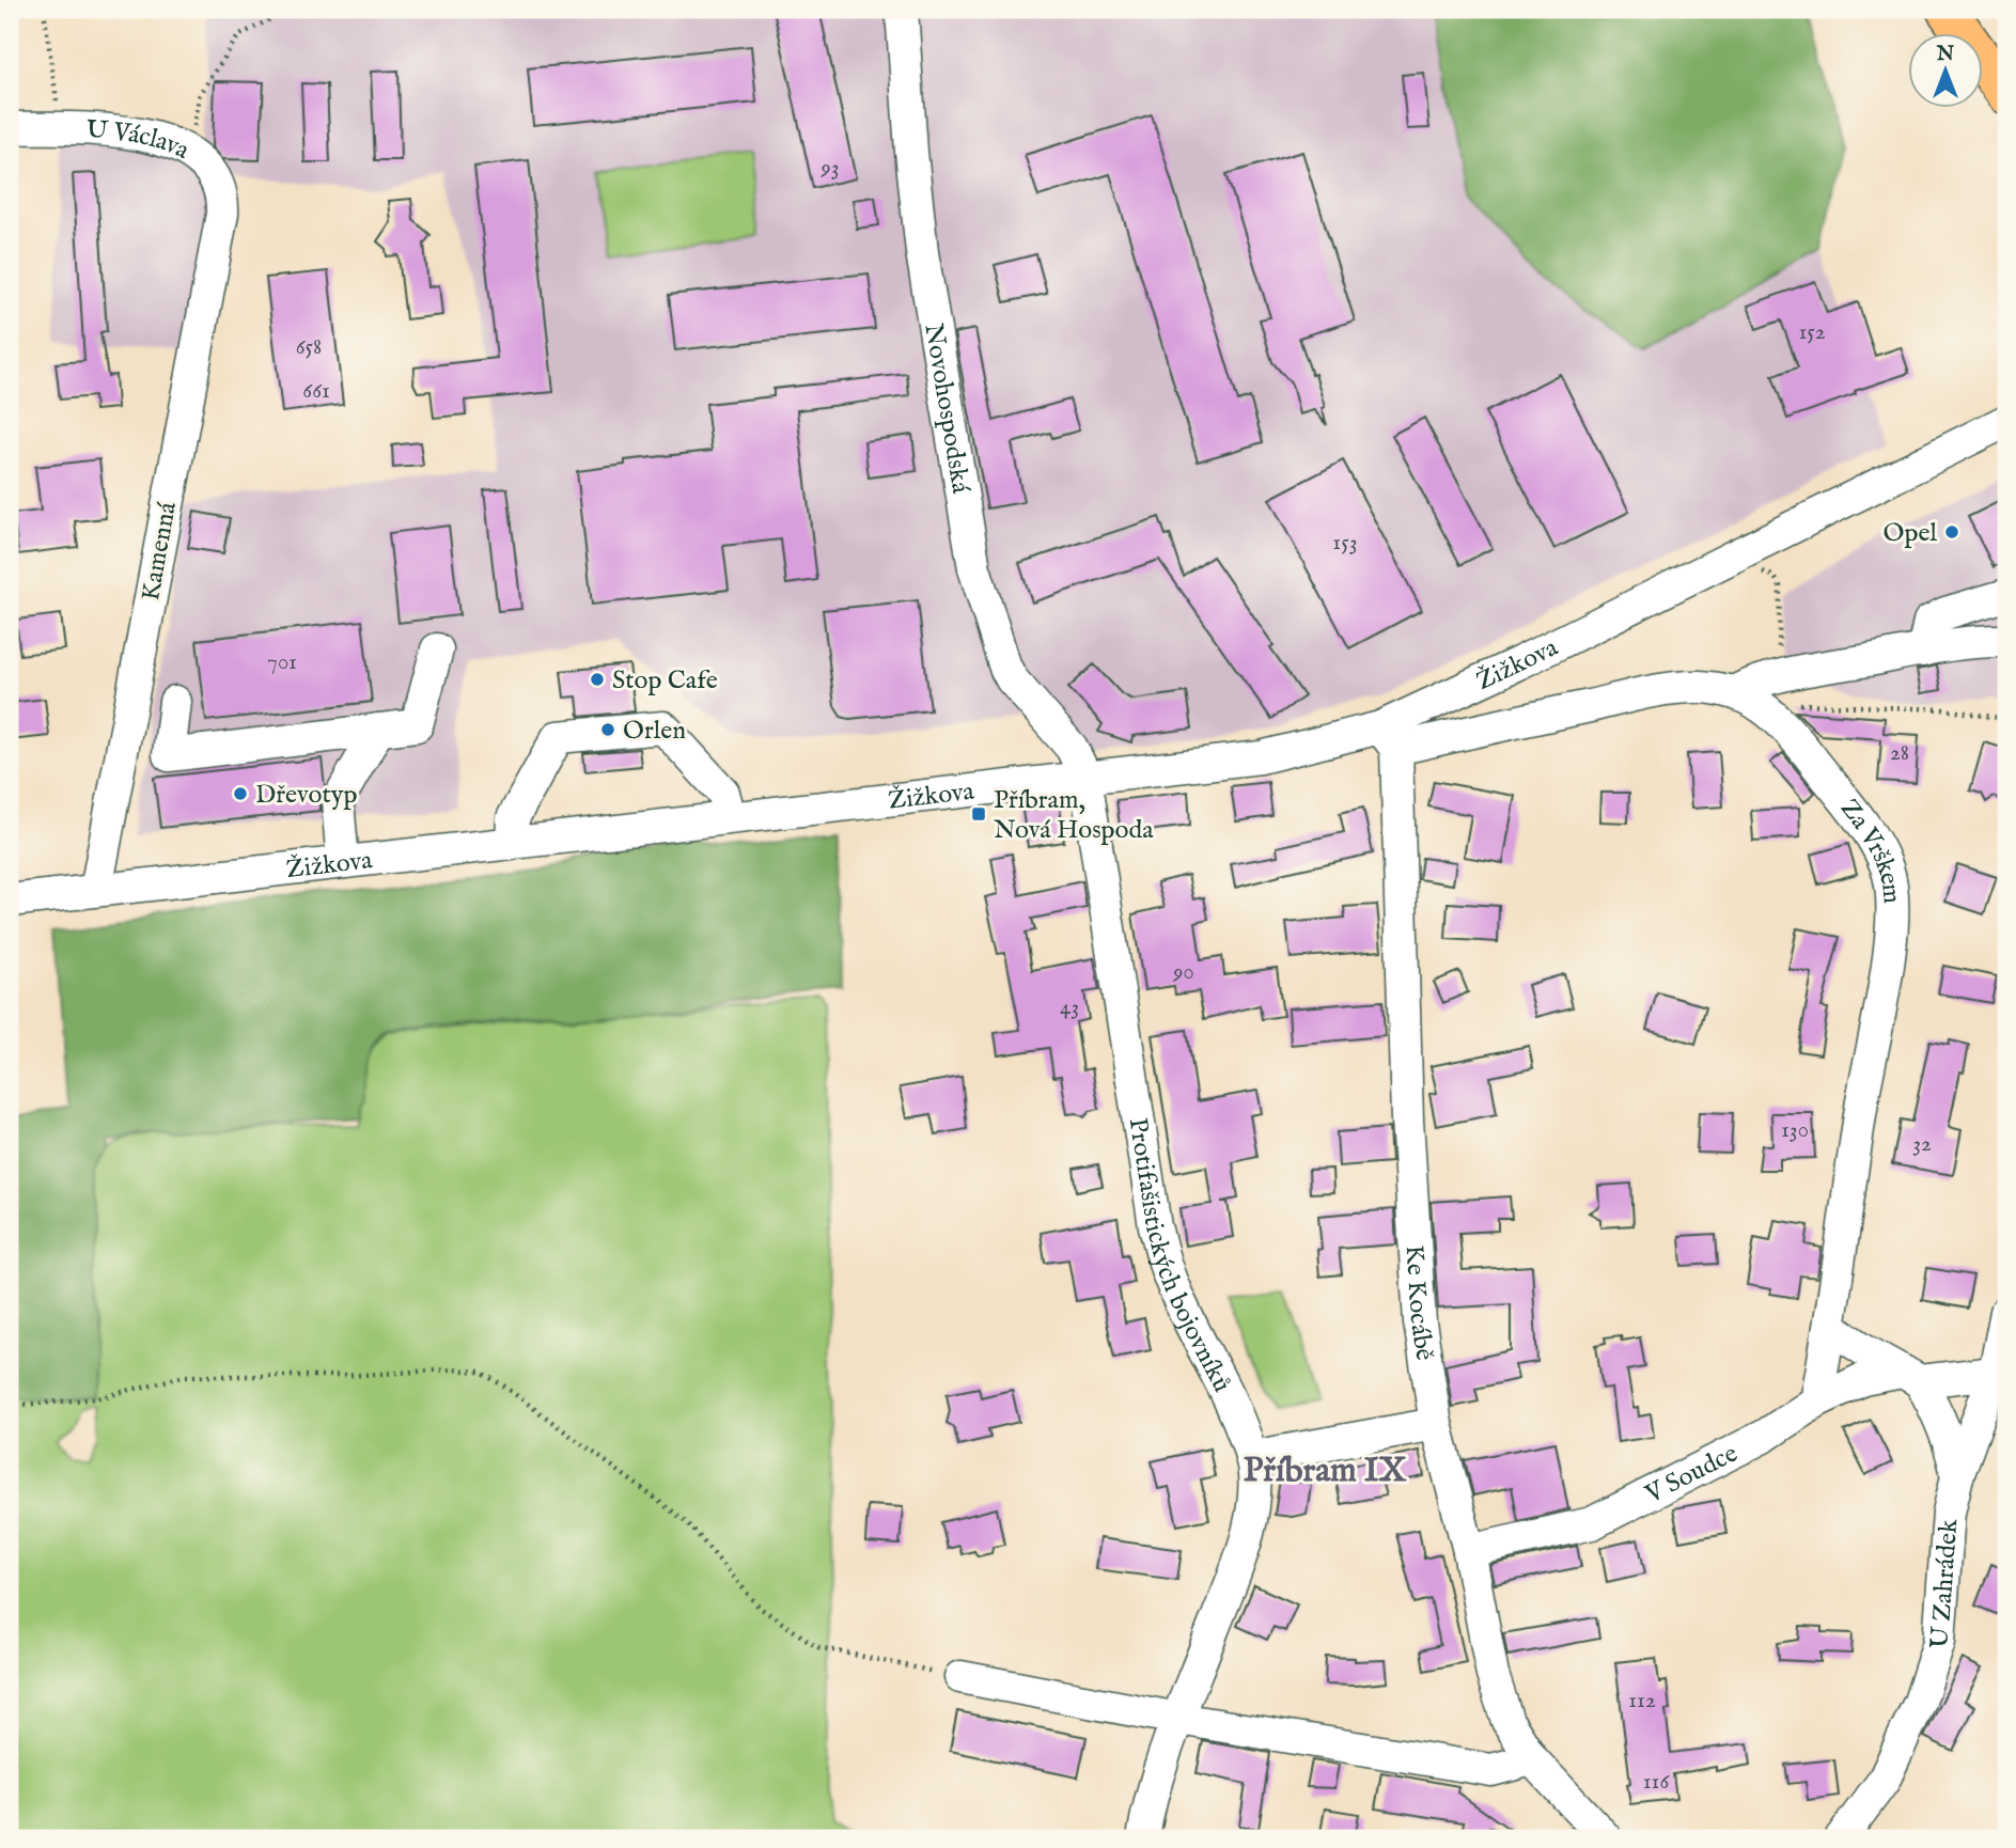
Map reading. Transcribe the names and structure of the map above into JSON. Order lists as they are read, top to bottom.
{
  "streets": {
    "street": [
      "U Václava",
      "Novohospodská",
      "Kamenná",
      "Žižkova",
      "Za Vrškem",
      "Protifašistických bojovníků",
      "Ke Kocábě",
      "V Soudce",
      "U Zahrádek"
    ]
  },
  "crossings": [
    ["U Václava", "Kamenná"],
    ["Novohospodská", "Žižkova"],
    ["Novohospodská", "Protifašistických bojovníků"],
    ["Kamenná", "Žižkova"],
    ["Žižkova", "Protifašistických bojovníků"],
    ["Žižkova", "Ke Kocábě"],
    ["Za Vrškem", "V Soudce"],
    ["Ke Kocábě", "V Soudce"],
    ["V Soudce", "U Zahrádek"]
  ],
  "districts": ["Příbram IX"],
  "places": {
    "other": [
      "Opel",
      "Stop Cafe",
      "Orlen",
      "Dřevotyp"
    ],
    "transit": ["Příbram, Nová Hospoda"]
  },
  "house_numbers": [
    "93",
    "152",
    "658",
    "661",
    "153",
    "701",
    "28",
    "90",
    "43",
    "130",
    "32",
    "112",
    "116"
  ],
  "north": "top"
}
